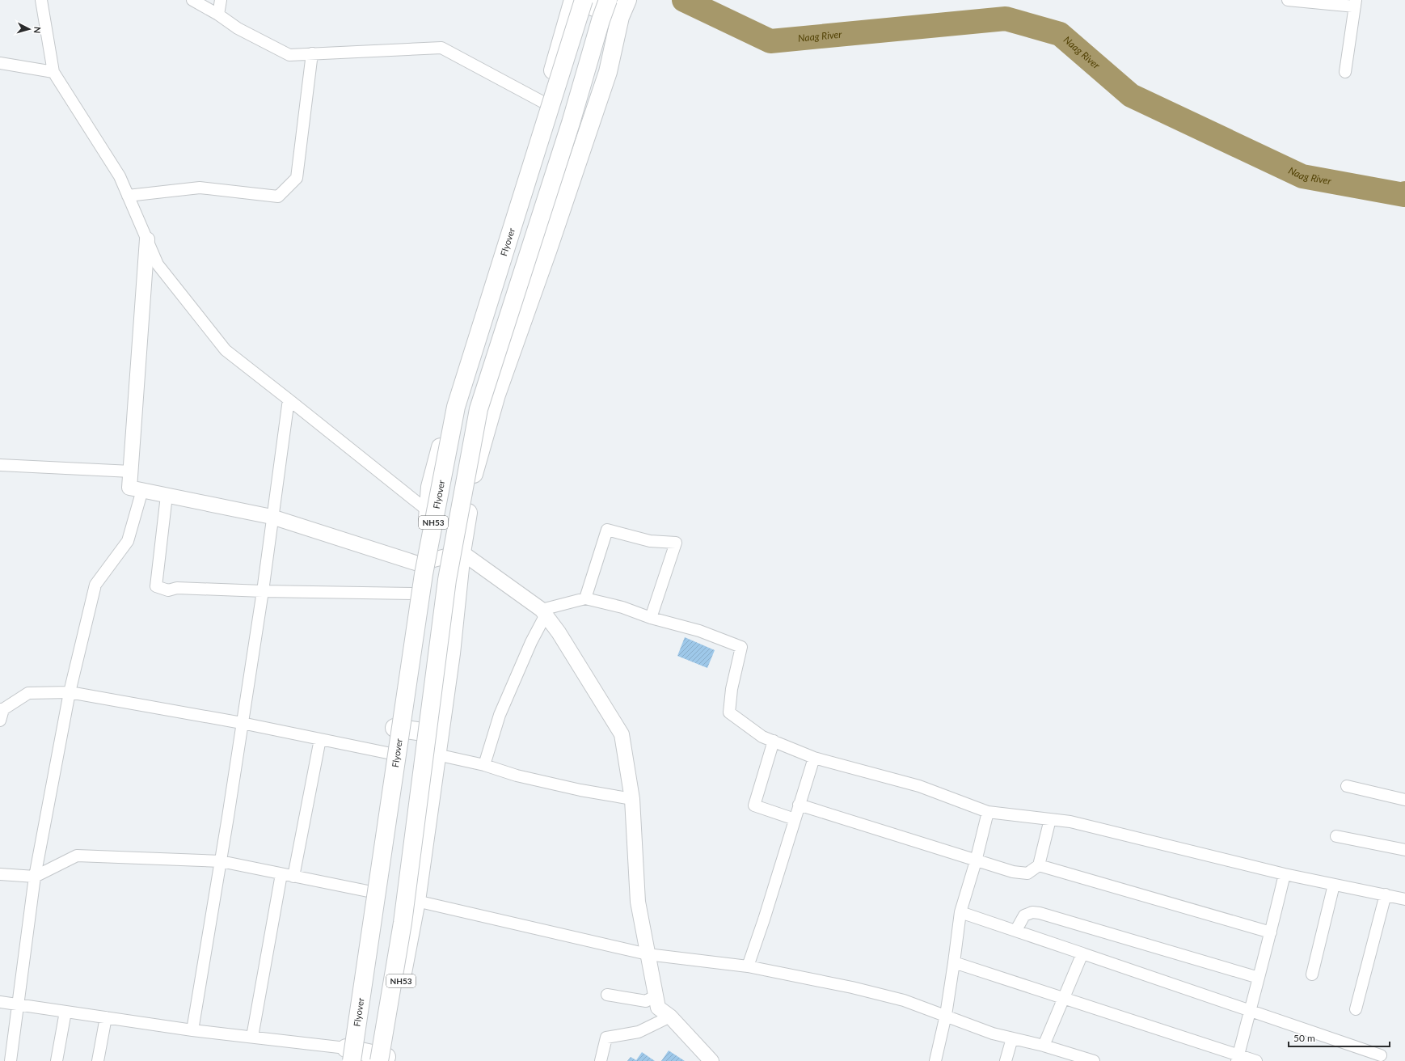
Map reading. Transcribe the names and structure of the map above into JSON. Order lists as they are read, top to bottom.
{
  "streets": {
    "highway": ["Flyover", "NH53"]
  },
  "crossings": [
    ["Flyover", "NH53"]
  ],
  "water": ["Naag River"],
  "scale_bar": "50 m",
  "north": "right"
}
